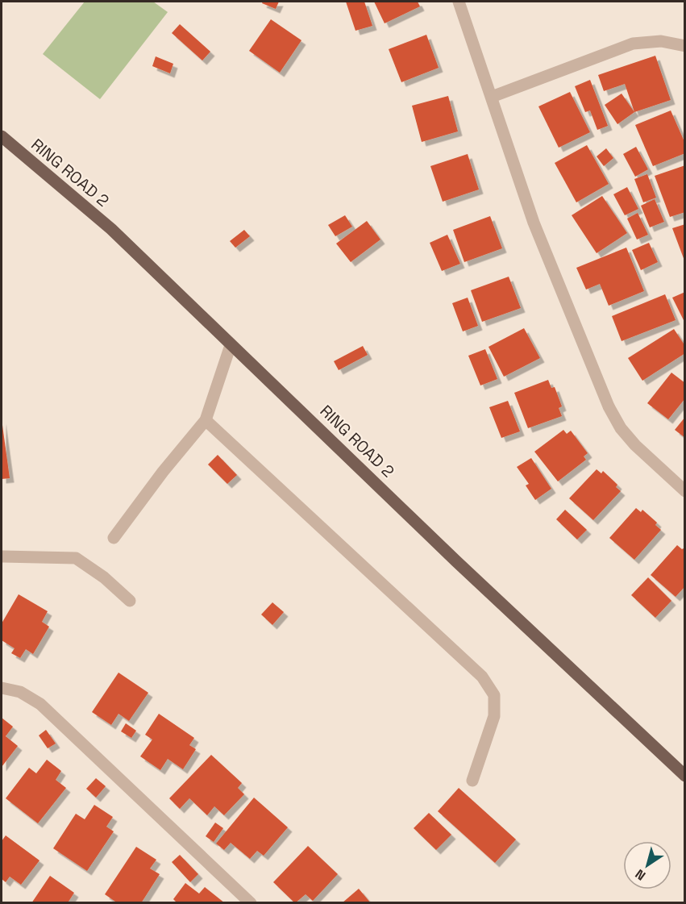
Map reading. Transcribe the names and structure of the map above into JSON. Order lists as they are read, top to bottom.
{
  "streets": {
    "main road": ["RING ROAD 2"]
  },
  "north": "bottom left"
}
